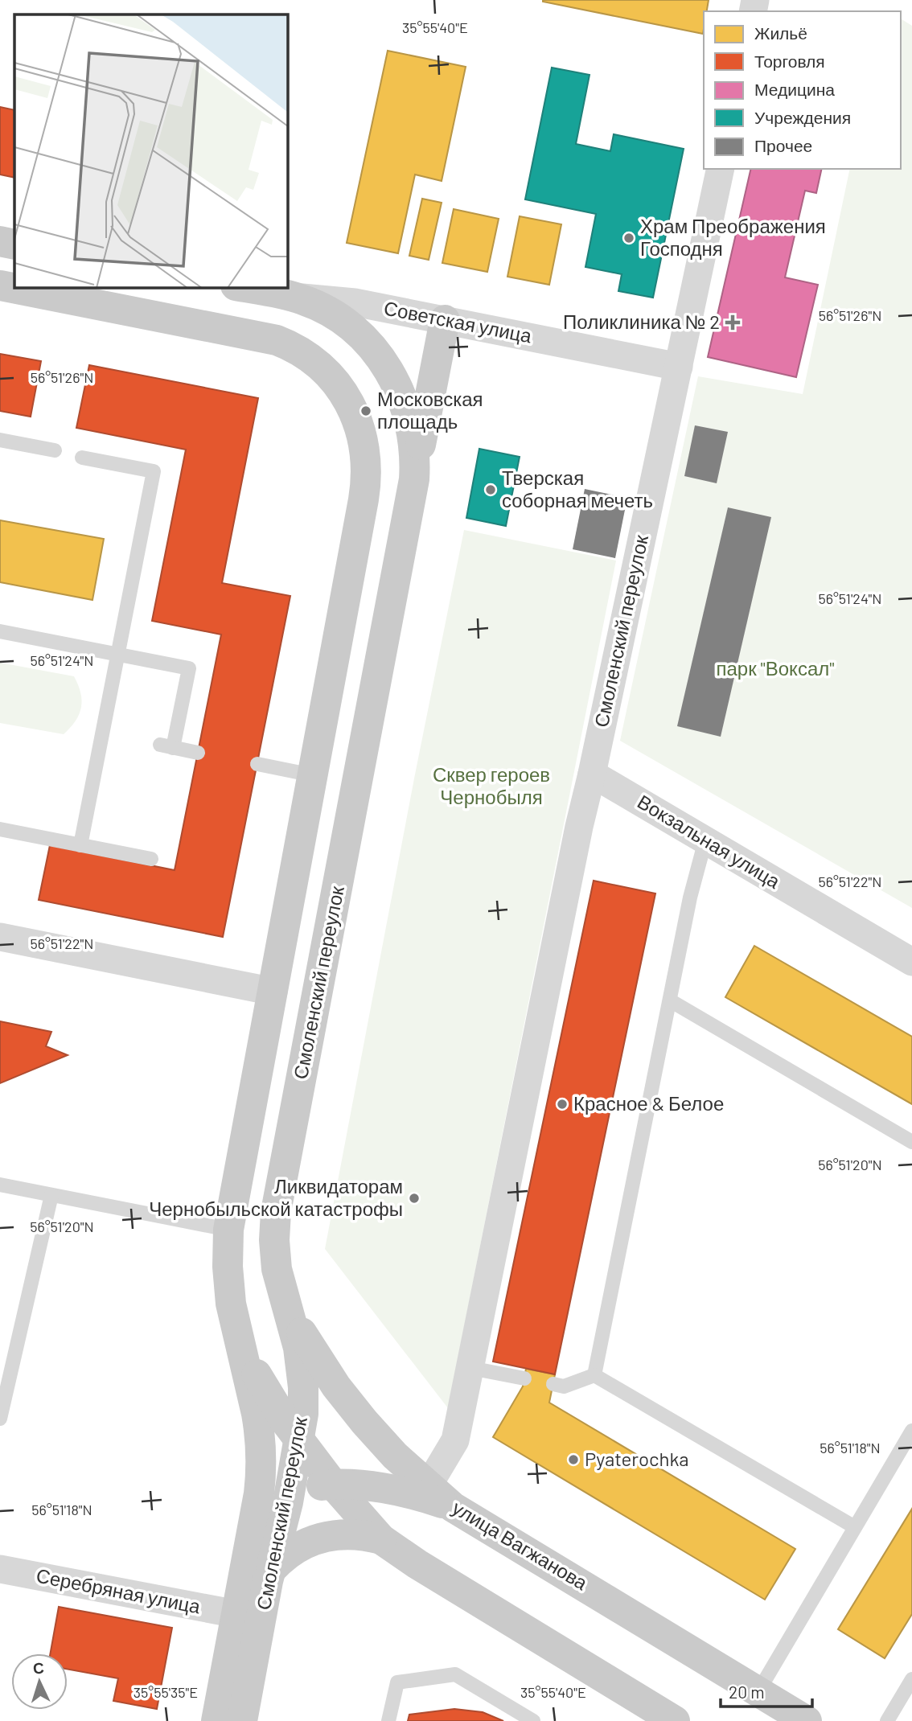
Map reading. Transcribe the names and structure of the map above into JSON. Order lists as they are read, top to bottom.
{
  "streets": {
    "main road": ["Советская улица", "Смоленский переулок", "улица Вагжанова"],
    "street": ["Вокзальная улица", "Серебряная улица"]
  },
  "crossings": [
    ["Советская улица", "Смоленский переулок"],
    ["Смоленский переулок", "Вокзальная улица"],
    ["Смоленский переулок", "улица Вагжанова"],
    ["Смоленский переулок", "Серебряная улица"]
  ],
  "parks": ["парк \"Воксал\"", "Сквер героев Чернобыля"],
  "places": {
    "other": [
      "Храм Преображения Господня",
      "Московская площадь",
      "Тверская соборная мечеть",
      "Красное & Белое",
      "Ликвидаторам Чернобыльской катастрофы",
      "Pyaterochka"
    ],
    "health": ["Поликлиника № 2"]
  },
  "legend": [
    "Жильё",
    "Торговля",
    "Медицина",
    "Учреждения",
    "Прочее"
  ],
  "scale_bar": "20 m",
  "north": "top",
  "coordinates": [
    "35°55'40\"E",
    "56°51'26\"N",
    "56°51'24\"N",
    "56°51'22\"N",
    "56°51'20\"N",
    "56°51'18\"N",
    "35°55'35\"E"
  ]
}
